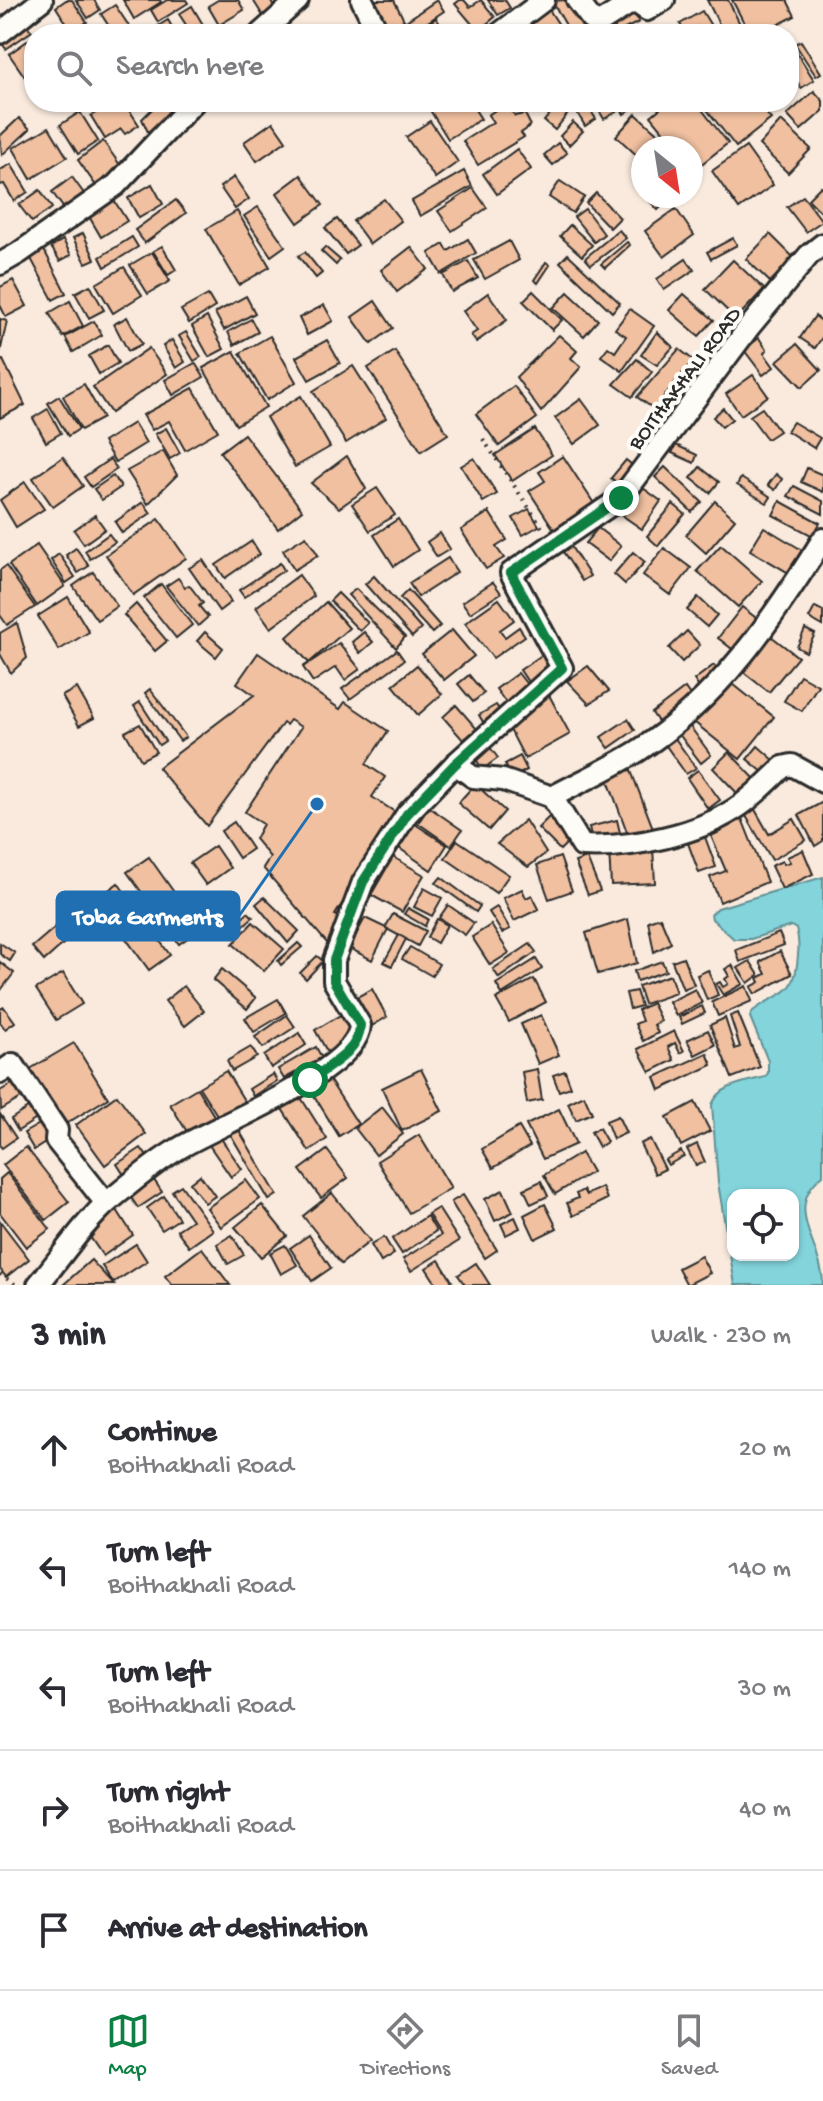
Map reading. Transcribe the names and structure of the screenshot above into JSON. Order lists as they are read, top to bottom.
{
  "streets": {
    "street": ["BOITHAKHALI ROAD"]
  },
  "places": ["Toba Garments"],
  "north": "bottom right",
  "page": {
    "search": "Search here",
    "heading": ["3 min", "Walk · 230 m"],
    "list": [
      ["Continue", "Boithakhali Road", "20 m"],
      ["Turn left", "Boithakhali Road", "140 m"],
      ["Turn left", "Boithakhali Road", "30 m"],
      ["Turn right", "Boithakhali Road", "40 m"],
      "Arrive at destination"
    ],
    "nav": ["Map", "Directions", "Saved"]
  }
}
